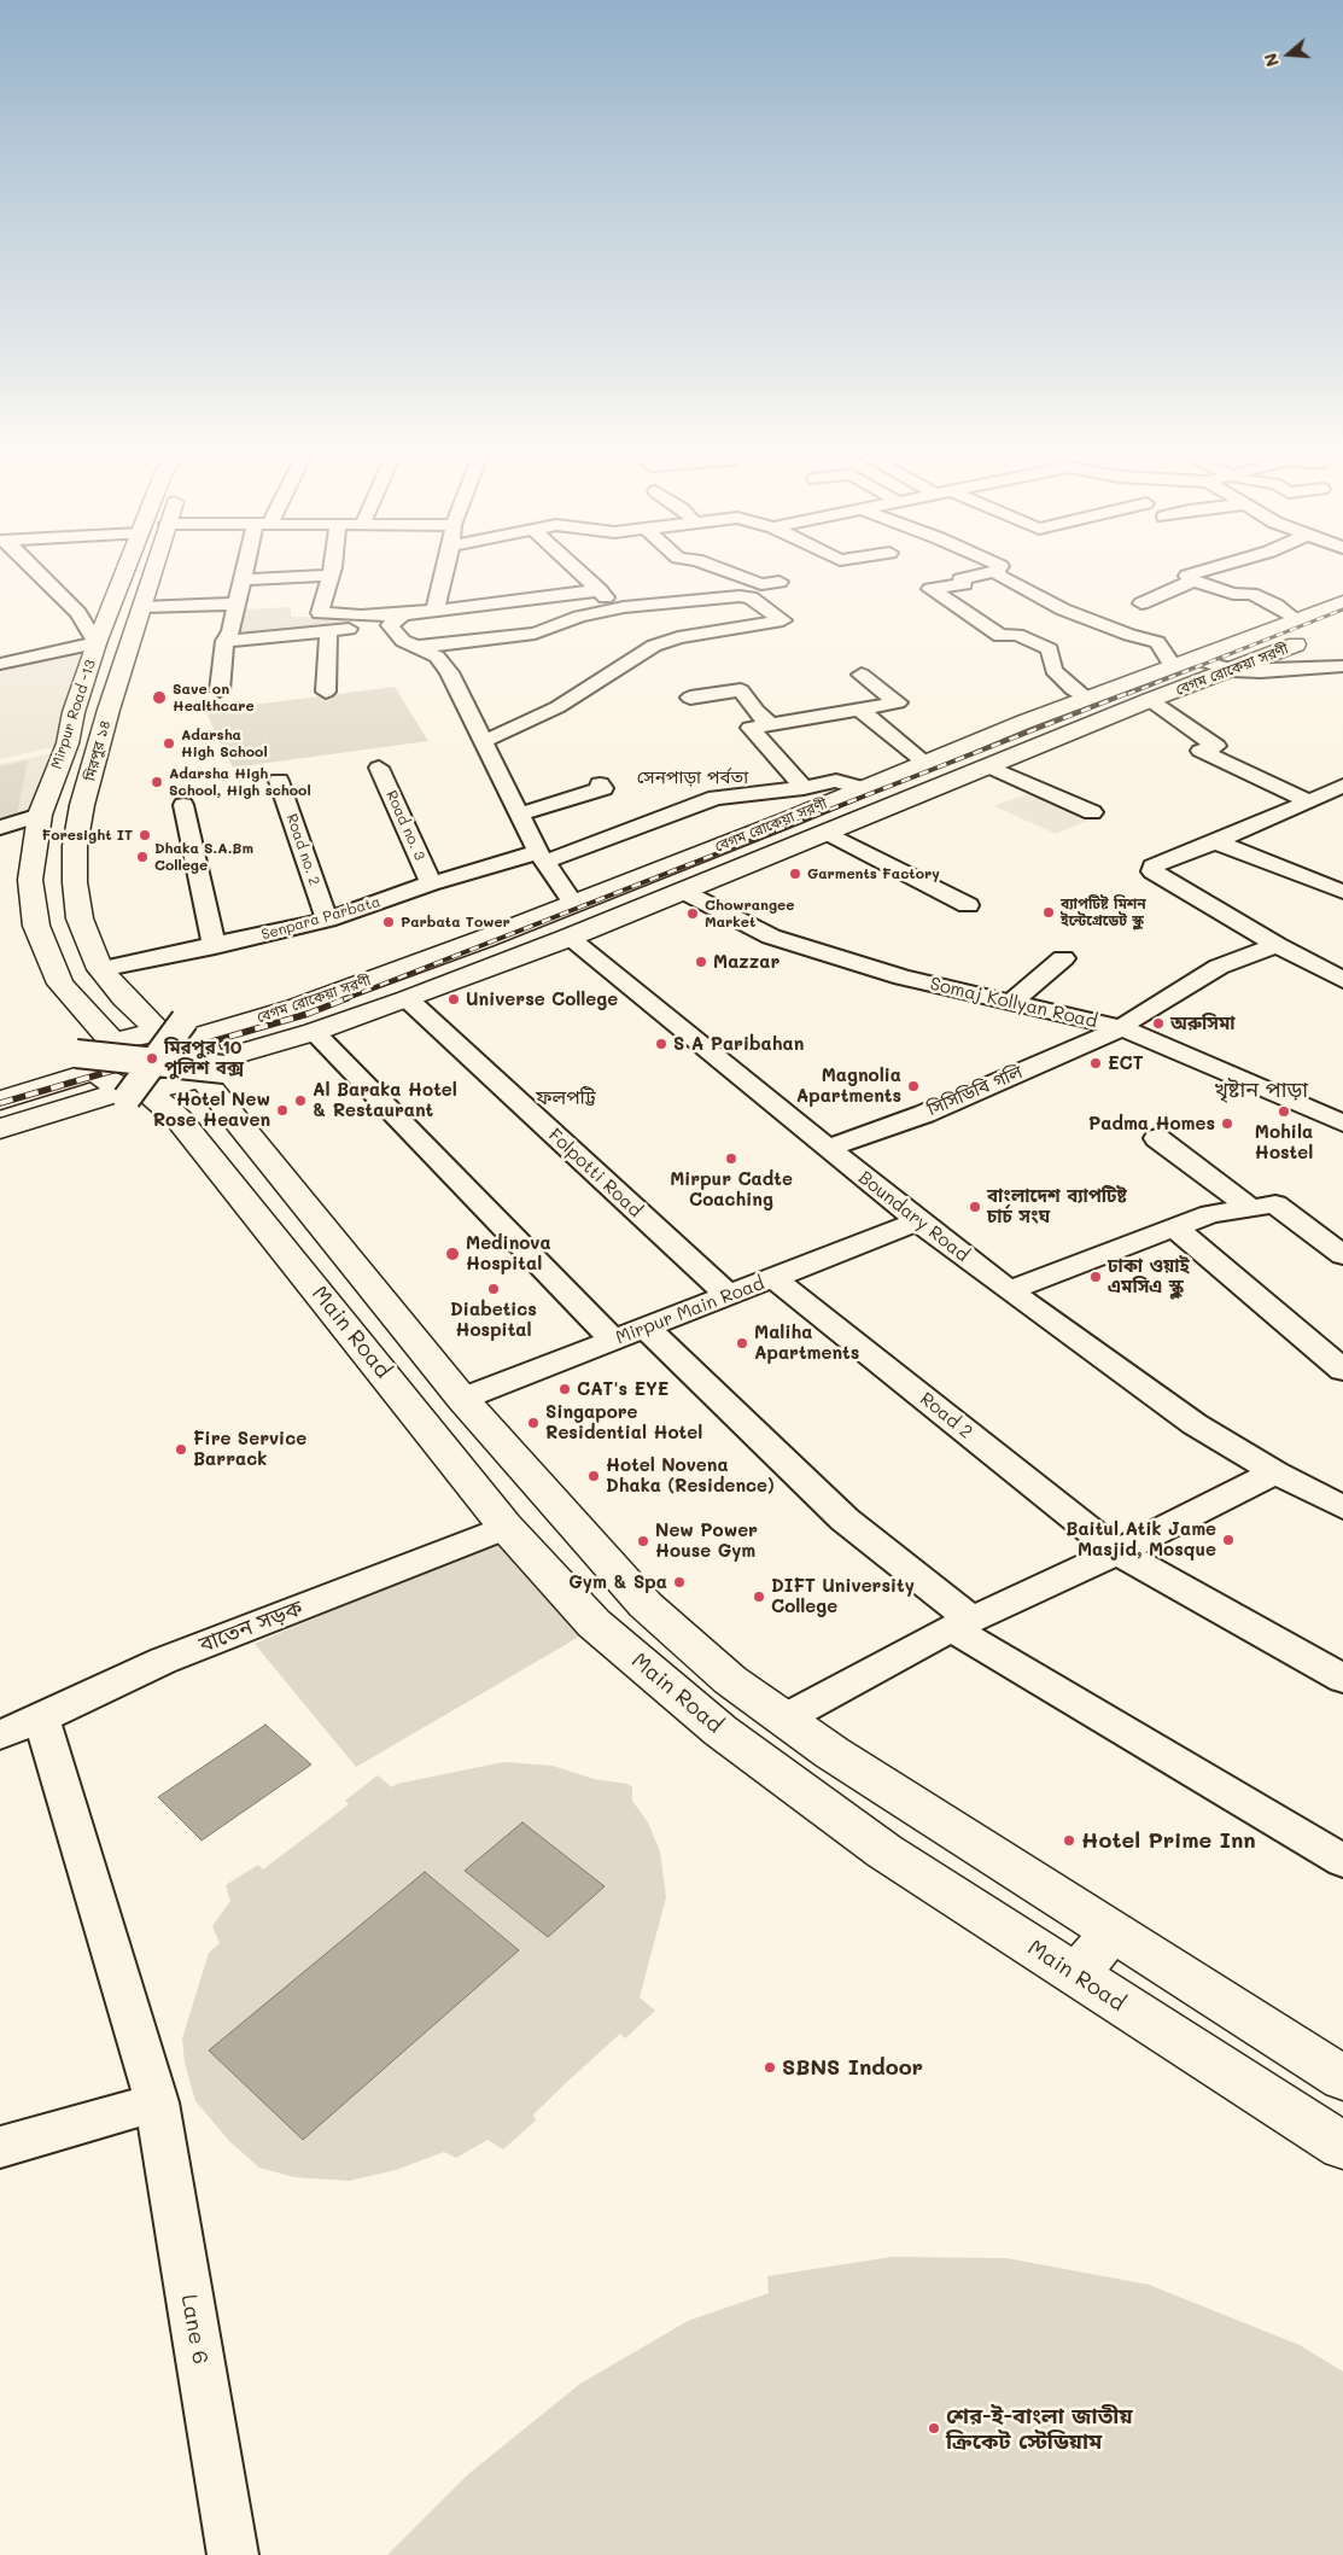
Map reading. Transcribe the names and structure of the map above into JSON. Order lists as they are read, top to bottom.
{
  "streets": {
    "main road": [
      "বেগম রোকেয়া সরণী",
      "Mirpur Road -13",
      "মিরপুর ১৪",
      "Main Road"
    ],
    "street": [
      "Road no. 3",
      "Road no. 2",
      "Senpara Parbata",
      "Somaj Kollyan Road",
      "সিসিডিবি গলি",
      "Folpotti Road",
      "Boundary Road",
      "Mirpur Main Road",
      "Road 2",
      "বাতেন সড়ক",
      "Lane 6"
    ]
  },
  "crossings": [
    ["বেগম রোকেয়া সরণী", "মিরপুর ১৪"],
    ["বেগম রোকেয়া সরণী", "Senpara Parbata"],
    ["বেগম রোকেয়া সরণী", "Somaj Kollyan Road"],
    ["বেগম রোকেয়া সরণী", "Folpotti Road"],
    ["বেগম রোকেয়া সরণী", "Boundary Road"],
    ["মিরপুর ১৪", "Senpara Parbata"],
    ["Road no. 3", "Senpara Parbata"],
    ["Road no. 2", "Senpara Parbata"],
    ["Somaj Kollyan Road", "সিসিডিবি গলি"],
    ["সিসিডিবি গলি", "Boundary Road"],
    ["Folpotti Road", "Mirpur Main Road"],
    ["Boundary Road", "Mirpur Main Road"],
    ["Mirpur Main Road", "Road 2"],
    ["Main Road", "বাতেন সড়ক"],
    ["বাতেন সড়ক", "Lane 6"]
  ],
  "districts": ["সেনপাড়া পর্বতা", "খৃষ্টান পাড়া", "ফলপট্টি"],
  "places": [
    "Save on Healthcare",
    "Adarsha High School",
    "Adarsha High School, High school",
    "Foresight IT",
    "Dhaka S.A.Bm College",
    "Garments Factory",
    "ব্যাপটিষ্ট মিশন ইন্টেগ্রেডেট স্কুল",
    "Chowrangee Market",
    "Parbata Tower",
    "Mazzar",
    "Universe College",
    "অরুসিমা",
    "S A Paribahan",
    "মিরপুর 10 পুলিশ বক্স",
    "ECT",
    "Magnolia Apartments",
    "Al Baraka Hotel & Restaurant",
    "Hotel New Rose Heaven",
    "Mohila Hostel",
    "Padma Homes",
    "Mirpur Cadte Coaching",
    "বাংলাদেশ ব্যাপটিষ্ট চার্চ সংঘ",
    "Medinova Hospital",
    "ঢাকা ওয়াই এমসিএ স্কুল",
    "Diabetics Hospital",
    "Maliha Apartments",
    "CAT's EYE",
    "Singapore Residential Hotel",
    "Fire Service Barrack",
    "Hotel Novena Dhaka (Residence)",
    "Baitul Atik Jame Masjid, Mosque",
    "New Power House Gym",
    "Gym & Spa",
    "DIFT University College",
    "Hotel Prime Inn",
    "SBNS Indoor",
    "শের-ই-বাংলা জাতীয় ক্রিকেট স্টেডিয়াম"
  ],
  "north": "left"
}
